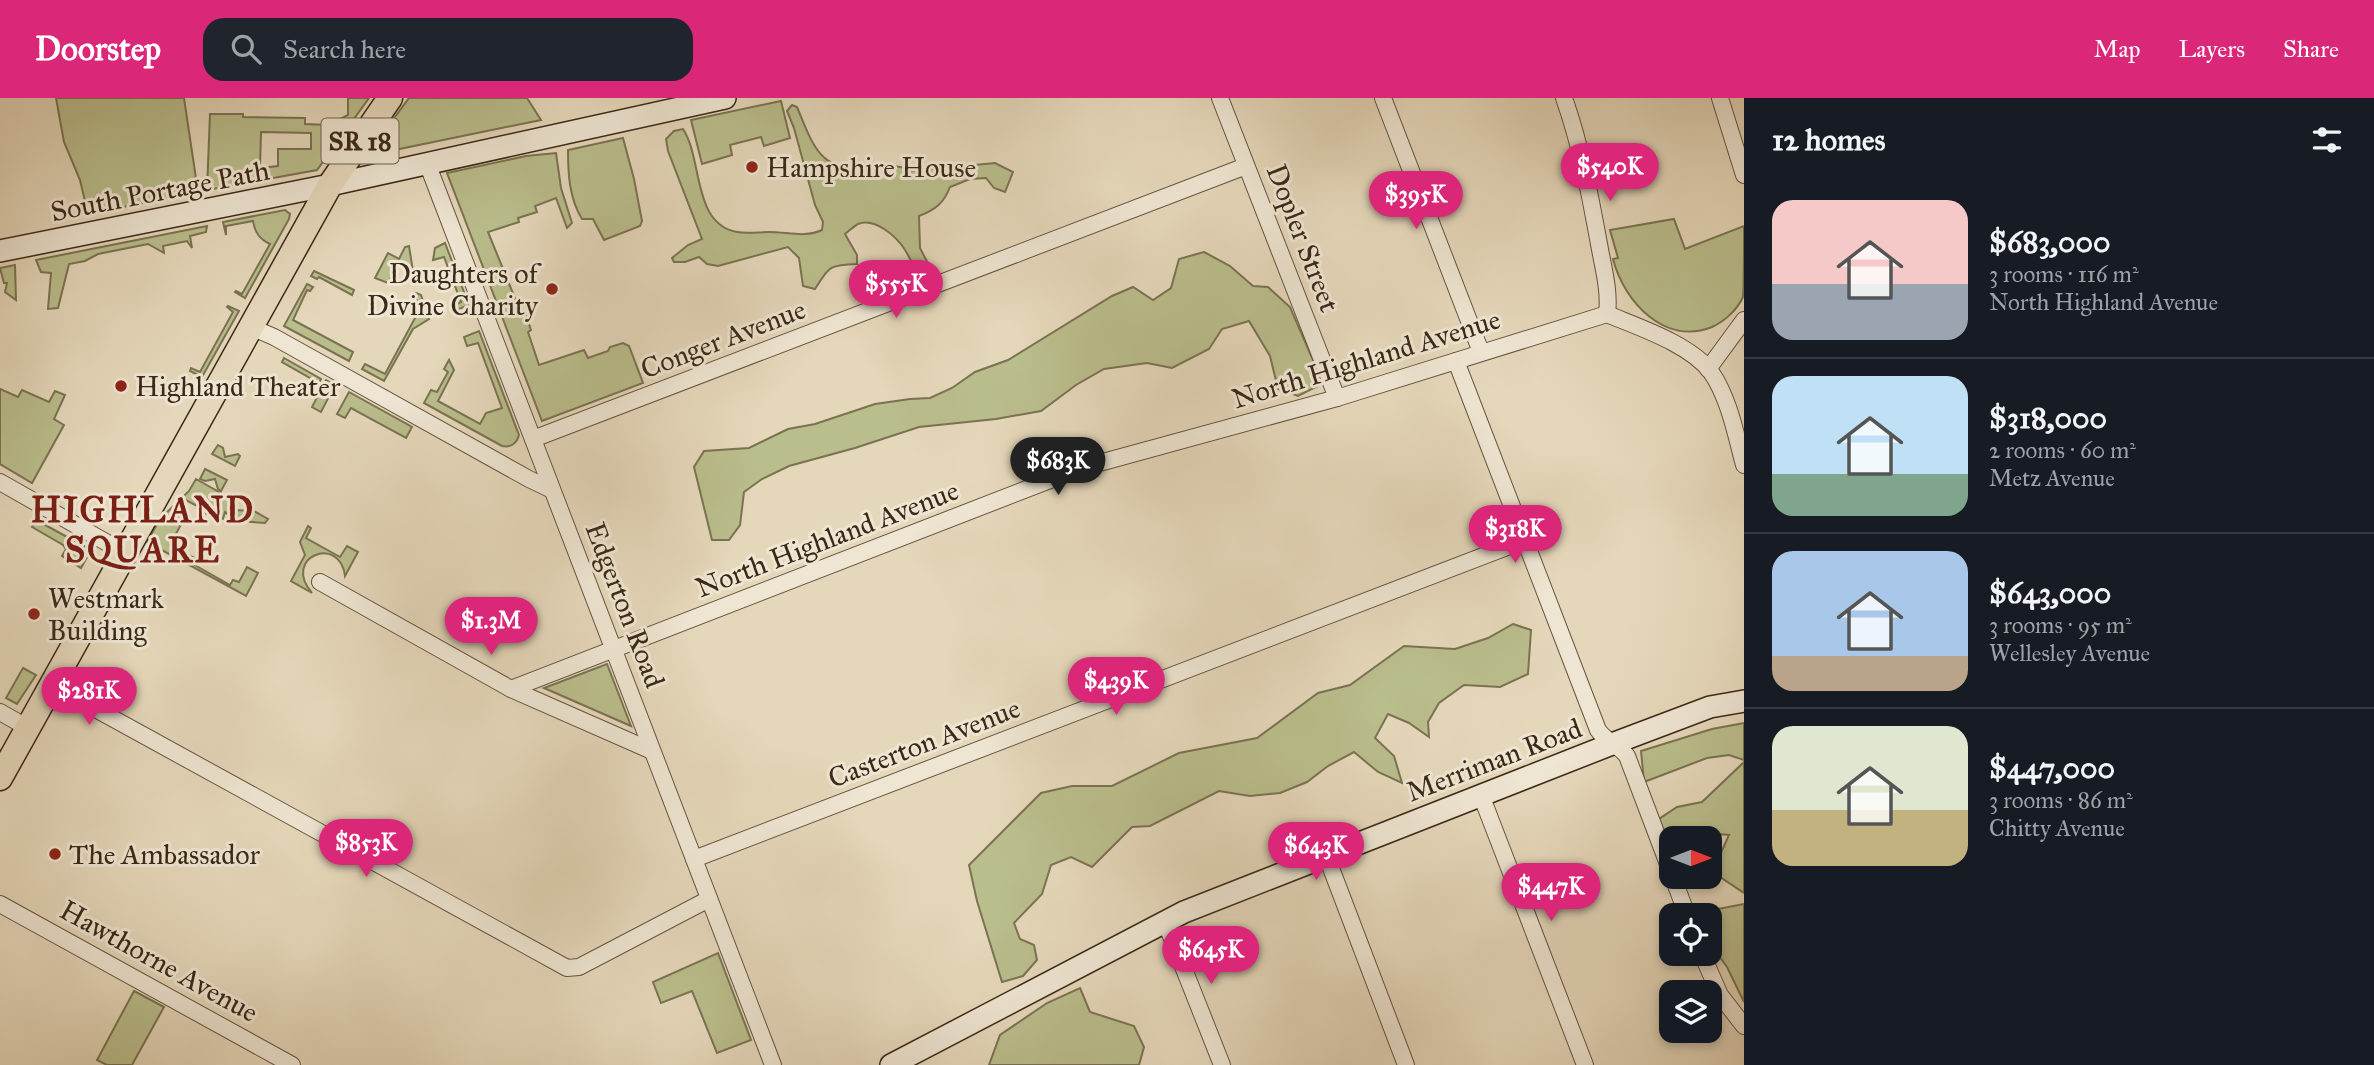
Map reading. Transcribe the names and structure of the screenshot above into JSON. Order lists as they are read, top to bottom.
{
  "streets": {
    "main road": ["SR 18", "South Portage Path", "Merriman Road"],
    "street": [
      "Dopler Street",
      "Conger Avenue",
      "North Highland Avenue",
      "Edgerton Road",
      "Casterton Avenue",
      "Hawthorne Avenue"
    ]
  },
  "crossings": [
    ["SR 18", "South Portage Path"],
    ["South Portage Path", "Edgerton Road"],
    ["Dopler Street", "Conger Avenue"],
    ["Dopler Street", "North Highland Avenue"],
    ["Conger Avenue", "Edgerton Road"],
    ["North Highland Avenue", "Edgerton Road"],
    ["Edgerton Road", "Casterton Avenue"]
  ],
  "districts": ["HIGHLAND SQUARE"],
  "places": [
    "Hampshire House",
    "Daughters of Divine Charity",
    "Highland Theater",
    "Westmark Building",
    "The Ambassador"
  ],
  "north": "right",
  "page": {
    "header": "Doorstep",
    "search": "Search here",
    "nav": ["Map", "Layers", "Share"],
    "heading": "12 homes",
    "price": [
      "$540K",
      "$395K",
      "$555K",
      "$683K",
      "$318K",
      "$1.3M",
      "$439K",
      "$281K",
      "$853K",
      "$643K",
      "$447K",
      "$645K"
    ],
    "list": [
      {
        "name": "$683,000",
        "note": "3 rooms · 116 m² · North Highland Avenue"
      },
      {
        "name": "$318,000",
        "note": "2 rooms · 60 m² · Metz Avenue"
      },
      {
        "name": "$643,000",
        "note": "3 rooms · 95 m² · Wellesley Avenue"
      },
      {
        "name": "$447,000",
        "note": "3 rooms · 86 m² · Chitty Avenue"
      }
    ]
  }
}
